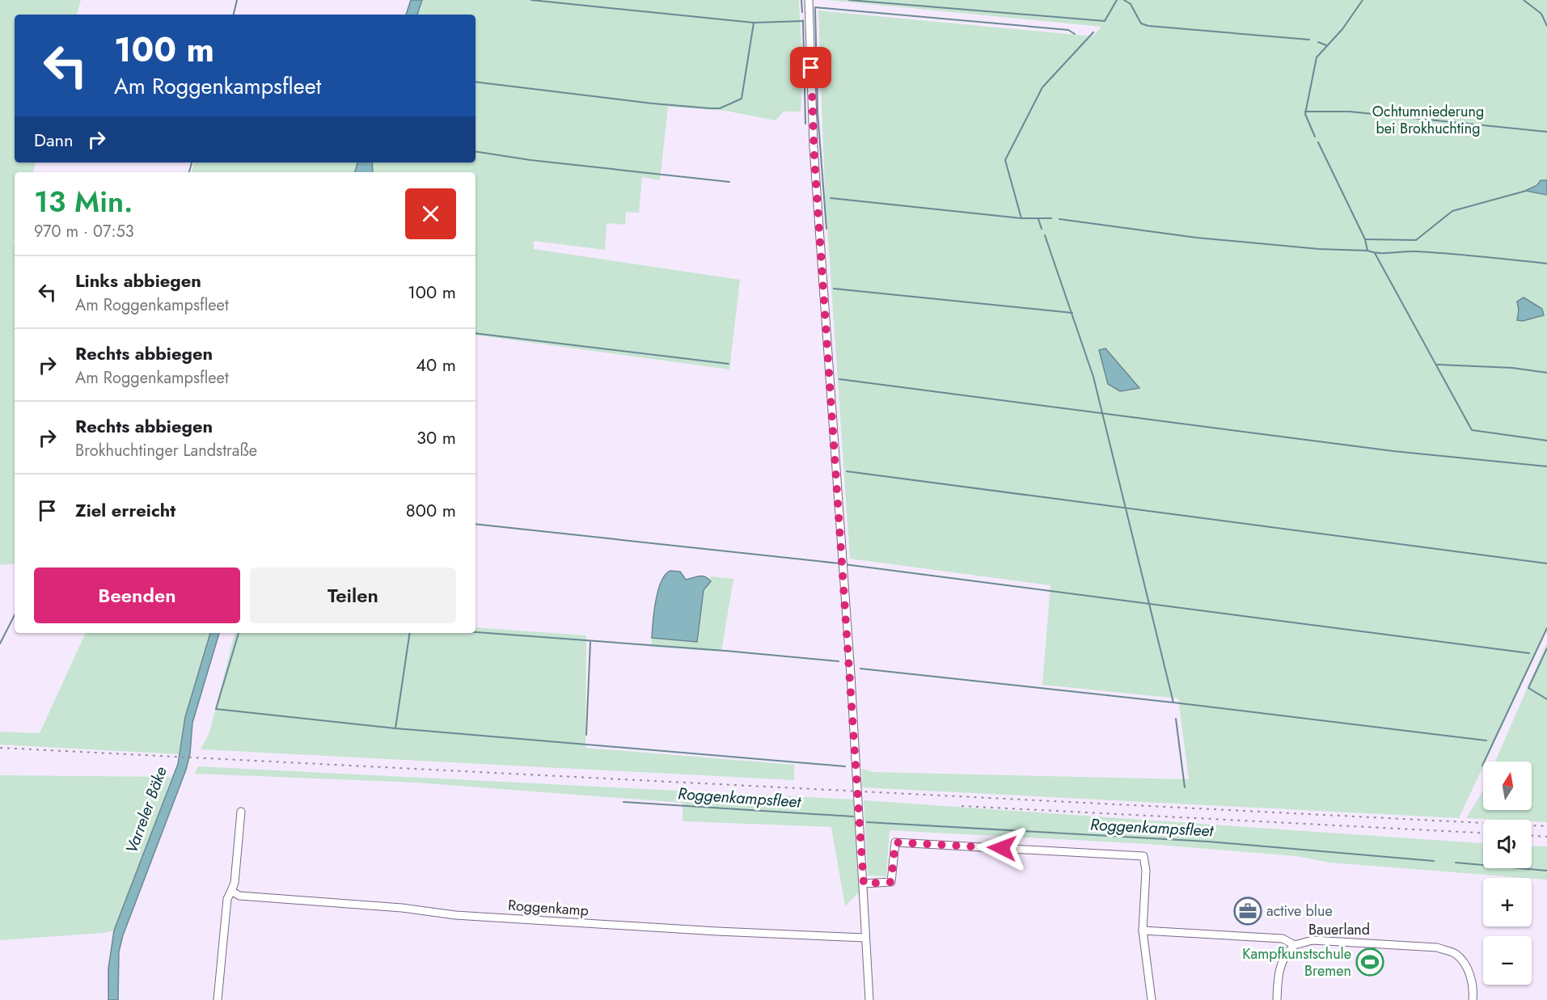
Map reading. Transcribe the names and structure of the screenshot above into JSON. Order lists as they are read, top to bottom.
{
  "streets": {
    "street": ["Roggenkamp", "Bauerland"]
  },
  "water": ["Roggenkampsfleet", "Varreler Bäke"],
  "parks": ["Ochtumniederung bei Brokhuchting"],
  "places": {
    "office": ["active blue"],
    "sports": ["Kampfkunstschule Bremen"]
  },
  "north": "top",
  "page": {
    "turn": ["100 m", "Am Roggenkampsfleet"],
    "then": "Dann",
    "heading": ["13 Min.", "970 m · 07:53"],
    "list": [
      {
        "name": "Links abbiegen",
        "note": "Am Roggenkampsfleet",
        "value": "100 m"
      },
      {
        "name": "Rechts abbiegen",
        "note": "Am Roggenkampsfleet",
        "value": "40 m"
      },
      {
        "name": "Rechts abbiegen",
        "note": "Brokhuchtinger Landstraße",
        "value": "30 m"
      },
      {
        "name": "Ziel erreicht",
        "value": "800 m"
      }
    ],
    "buttons": ["Beenden", "Teilen"],
    "map_buttons": ["+", "−"]
  }
}
